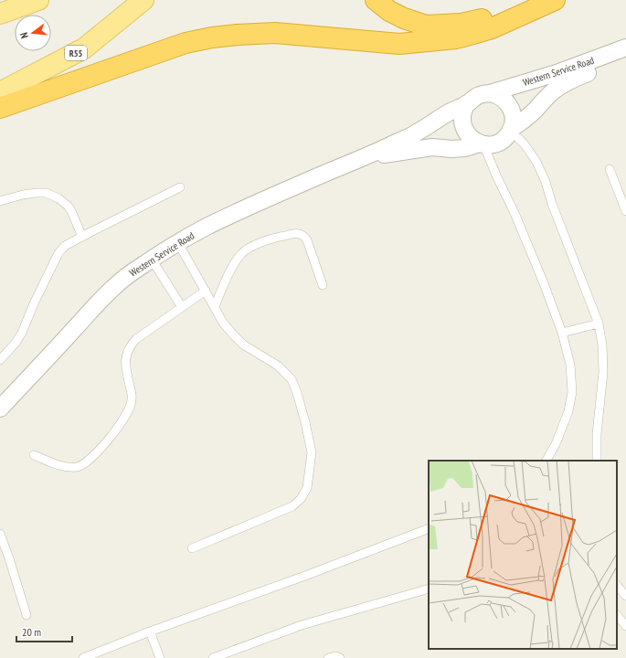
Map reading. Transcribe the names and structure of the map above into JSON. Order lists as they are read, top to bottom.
{
  "streets": {
    "main road": ["R55"],
    "street": ["Western Service Road"]
  },
  "scale_bar": "20 m",
  "north": "left"
}
